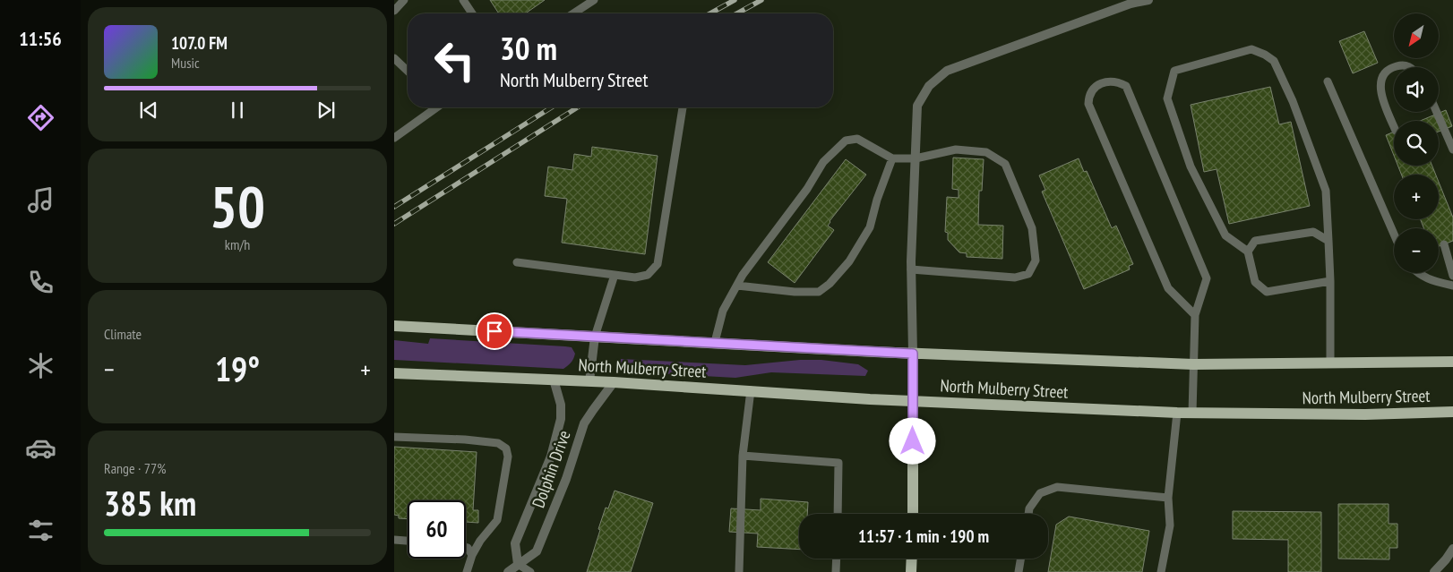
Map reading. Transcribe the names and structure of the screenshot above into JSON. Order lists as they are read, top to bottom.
{
  "streets": {
    "main road": ["North Mulberry Street"],
    "street": ["Dolphin Drive"]
  },
  "crossings": [
    ["North Mulberry Street", "Dolphin Drive"]
  ],
  "north": "bottom left",
  "page": {
    "tabs": "11:56",
    "map_buttons": ["+", "−"],
    "turn": ["30 m", "North Mulberry Street"],
    "song": ["107.0 FM", "Music"],
    "tile": [
      ["50", "km/h"],
      "Climate",
      ["Range · 77%", "385 km"]
    ],
    "heat": ["−", "19°", "+"],
    "limit": "60",
    "trip": "11:57 · 1 min · 190 m"
  }
}
